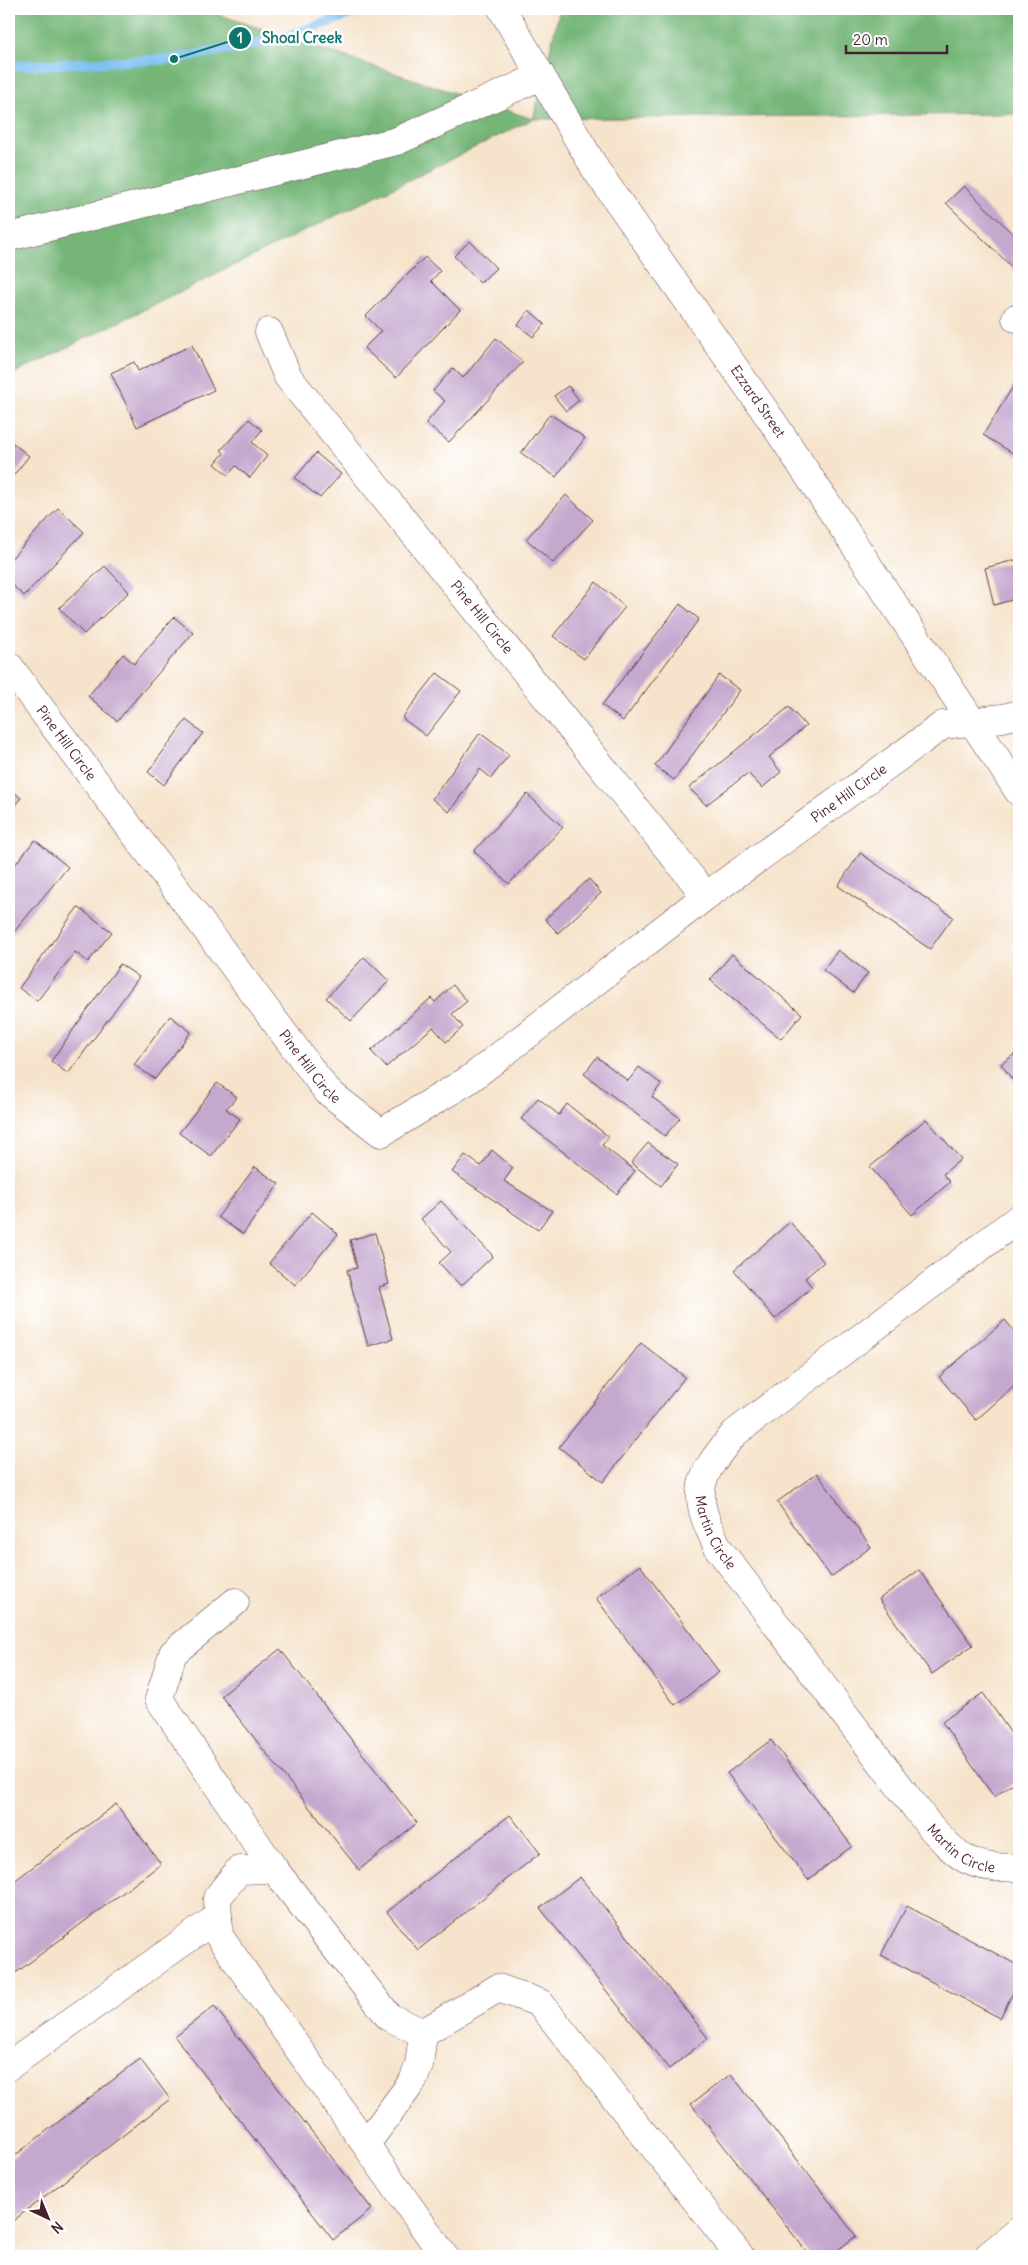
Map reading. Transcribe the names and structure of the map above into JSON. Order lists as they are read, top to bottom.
{
  "streets": {
    "street": ["Ezzard Street", "Pine Hill Circle", "Martin Circle"]
  },
  "crossings": [
    ["Ezzard Street", "Pine Hill Circle"]
  ],
  "places": ["Shoal Creek"],
  "scale_bar": "20 m",
  "north": "bottom right"
}
